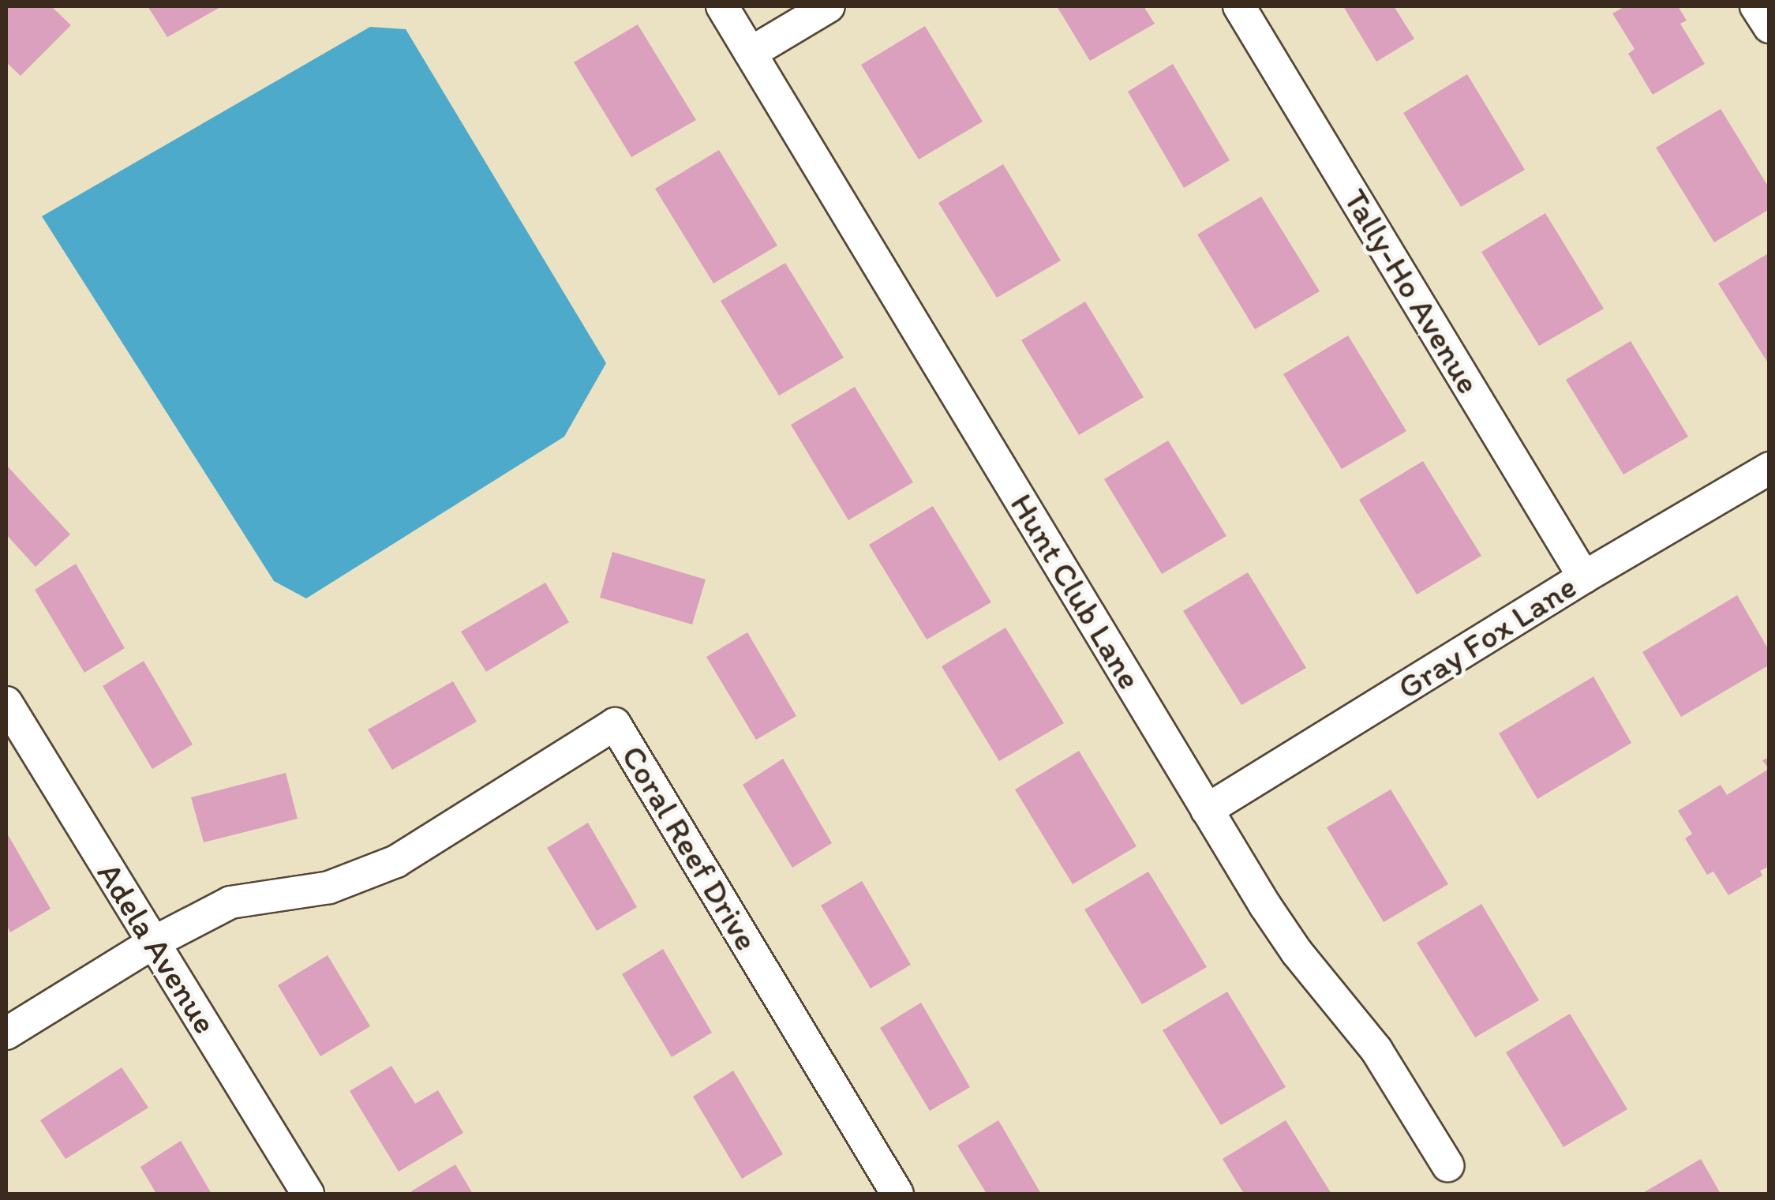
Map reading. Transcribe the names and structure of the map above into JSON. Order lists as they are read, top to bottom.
{
  "streets": {
    "street": [
      "Tally-Ho Avenue",
      "Hunt Club Lane",
      "Gray Fox Lane",
      "Coral Reef Drive",
      "Adela Avenue"
    ]
  },
  "crossings": [
    ["Tally-Ho Avenue", "Gray Fox Lane"],
    ["Hunt Club Lane", "Gray Fox Lane"],
    ["Coral Reef Drive", "Adela Avenue"]
  ]
}
